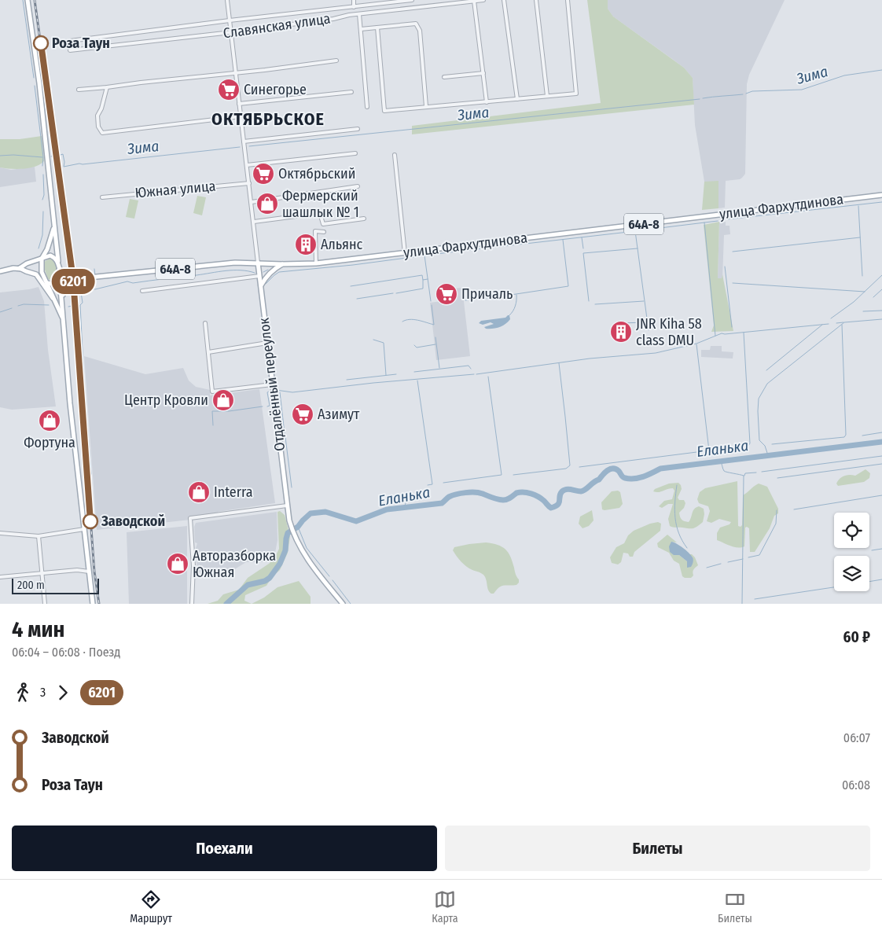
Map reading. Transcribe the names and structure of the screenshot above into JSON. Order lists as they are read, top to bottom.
{
  "streets": {
    "main road": ["улица Фархутдинова", "64А-8", "Отдалённый переулок"],
    "street": ["Славянская улица", "Южная улица"]
  },
  "crossings": [
    ["улица Фархутдинова", "Отдалённый переулок"]
  ],
  "districts": ["ОКТЯБРЬСКОЕ"],
  "water": ["Зима", "Еланька"],
  "places": {
    "other": ["Роза Таун", "Заводской"],
    "supermarket": [
      "Синегорье",
      "Октябрьский",
      "Причаль",
      "Азимут"
    ],
    "shop": [
      "Фермерский шашлык № 1",
      "Центр Кровли",
      "Фортуна",
      "Interra",
      "Авторазборка Южная"
    ],
    "building": ["Альянс", "JNR Kiha 58 class DMU"]
  },
  "scale_bar": "200 m",
  "page": {
    "on_map": "6201",
    "scale": "200 m",
    "heading": ["4 мин", "06:04 – 06:08 · Поезд", "60 ₽"],
    "legs": ["3", "6201"],
    "list": [
      {
        "name": "Заводской",
        "value": "06:07"
      },
      {
        "name": "Роза Таун",
        "value": "06:08"
      }
    ],
    "buttons": ["Поехали", "Билеты"],
    "tabs": ["Маршрут", "Карта", "Билеты"]
  }
}
